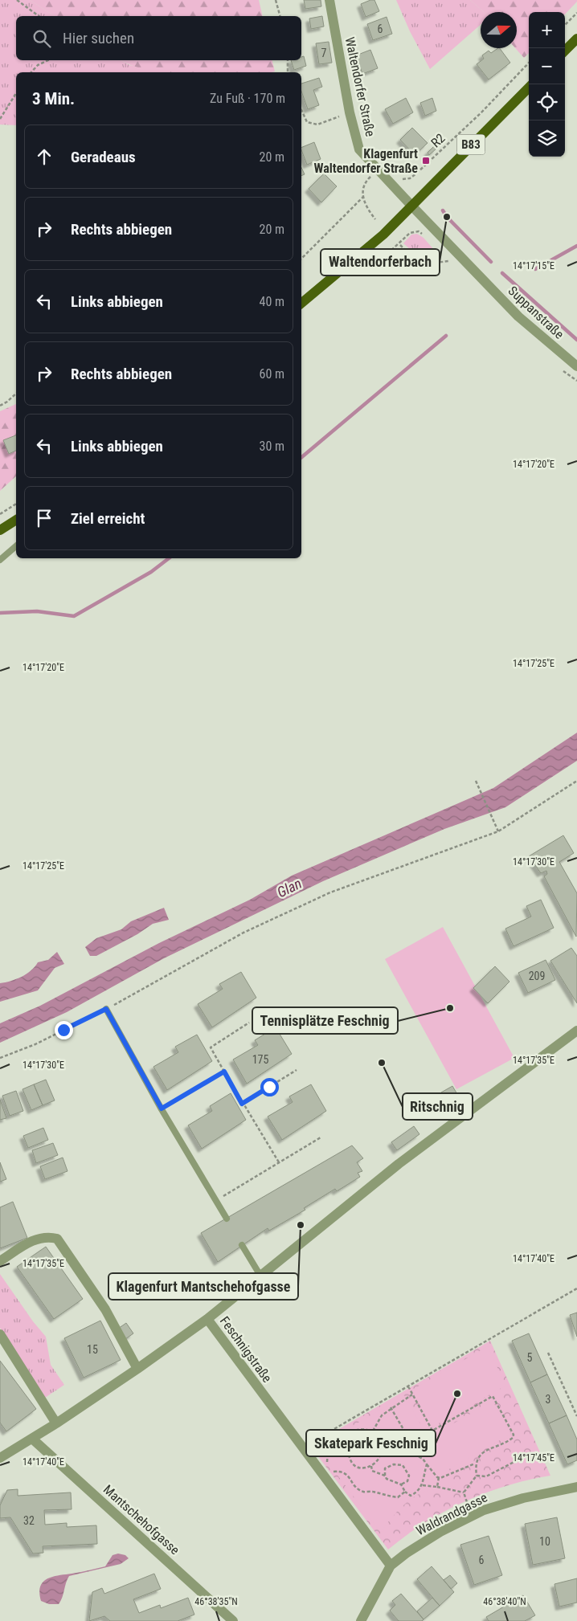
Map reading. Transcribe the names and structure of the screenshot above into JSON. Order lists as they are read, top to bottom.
{
  "streets": {
    "main road": ["B83"],
    "street": [
      "Waltendorfer Straße",
      "Suppanstraße",
      "Feschnigstraße",
      "Waldrandgasse",
      "Mantschehofgasse"
    ],
    "path": ["R2"]
  },
  "crossings": [
    ["Waltendorfer Straße", "B83"],
    ["Waltendorfer Straße", "Suppanstraße"],
    ["B83", "Suppanstraße"],
    ["Feschnigstraße", "Waldrandgasse"]
  ],
  "water": ["Glan"],
  "places": {
    "transit": ["Klagenfurt Waltendorfer Straße"],
    "other": [
      "Waltendorferbach",
      "Tennisplätze Feschnig",
      "Ritschnig",
      "Klagenfurt Mantschehofgasse",
      "Skatepark Feschnig"
    ]
  },
  "house_numbers": [
    "6",
    "7",
    "209",
    "175",
    "15",
    "5",
    "3",
    "32",
    "10",
    "6"
  ],
  "north": "right",
  "page": {
    "map_buttons": ["+", "−"],
    "search": "Hier suchen",
    "heading": ["3 Min.", "Zu Fuß · 170 m"],
    "list": [
      ["Geradeaus", "20 m"],
      ["Rechts abbiegen", "20 m"],
      ["Links abbiegen", "40 m"],
      ["Rechts abbiegen", "60 m"],
      ["Links abbiegen", "30 m"],
      "Ziel erreicht"
    ]
  },
  "coordinates": [
    "14°17'15\"E",
    "14°17'20\"E",
    "14°17'25\"E",
    "14°17'30\"E",
    "14°17'35\"E",
    "14°17'40\"E",
    "14°17'45\"E",
    "46°38'35\"N",
    "46°38'40\"N"
  ]
}
